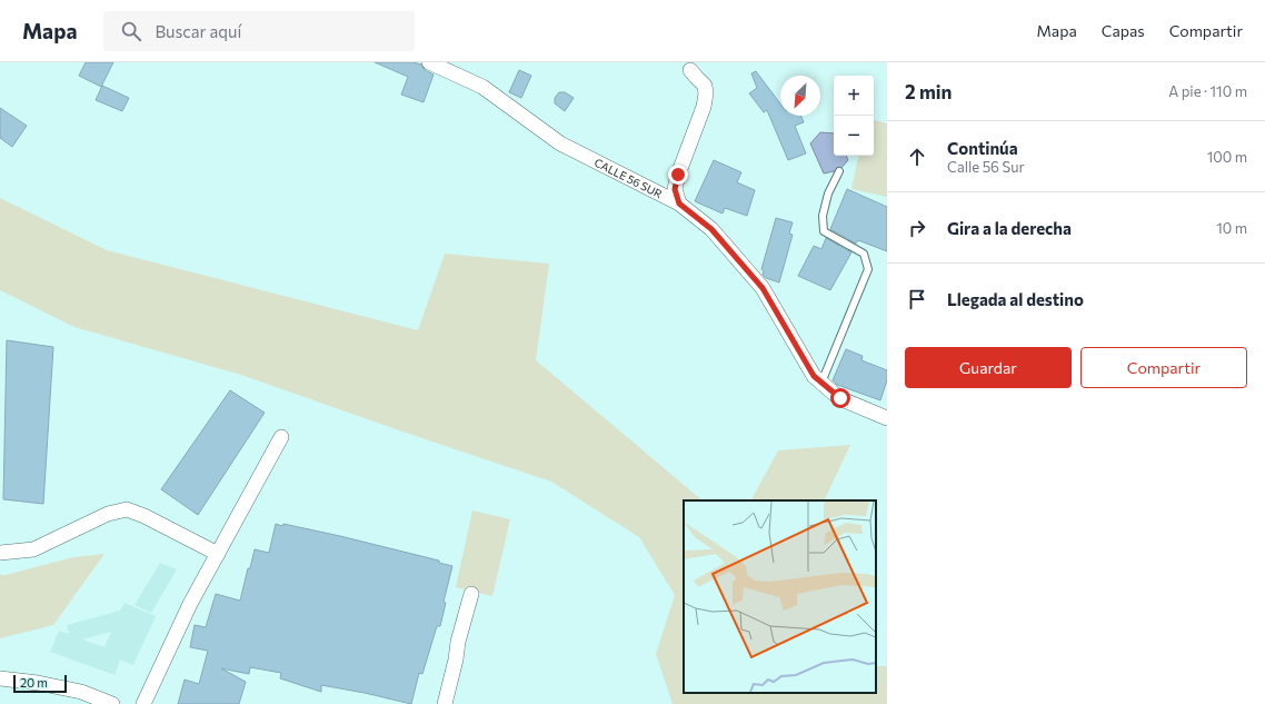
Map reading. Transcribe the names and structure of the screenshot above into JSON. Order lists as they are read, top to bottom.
{
  "streets": {
    "street": ["CALLE 56 SUR"]
  },
  "scale_bar": "20 m",
  "north": "bottom left",
  "page": {
    "header": "Mapa",
    "search": "Buscar aquí",
    "nav": ["Mapa", "Capas", "Compartir"],
    "heading": ["2 min", "A pie · 110 m"],
    "map_buttons": ["+", "−"],
    "list": [
      ["Continúa", "Calle 56 Sur", "100 m"],
      ["Gira a la derecha", "10 m"],
      "Llegada al destino"
    ],
    "buttons": ["Guardar", "Compartir"],
    "scale": "20 m"
  }
}
